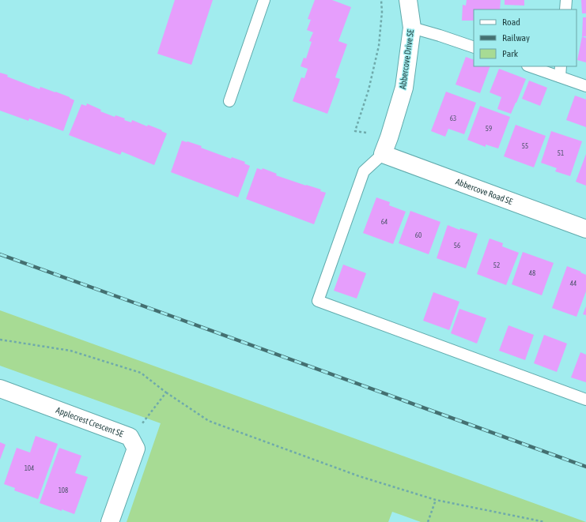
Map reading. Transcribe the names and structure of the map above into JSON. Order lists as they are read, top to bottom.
{
  "streets": {
    "street": ["Abbercove Drive SE", "Abbercove Road SE", "Applecrest Crescent SE"]
  },
  "crossings": [
    ["Abbercove Drive SE", "Abbercove Road SE"]
  ],
  "house_numbers": [
    "63",
    "59",
    "55",
    "51",
    "64",
    "60",
    "56",
    "52",
    "48",
    "44",
    "104",
    "108"
  ],
  "legend": ["Road", "Railway", "Park"]
}
